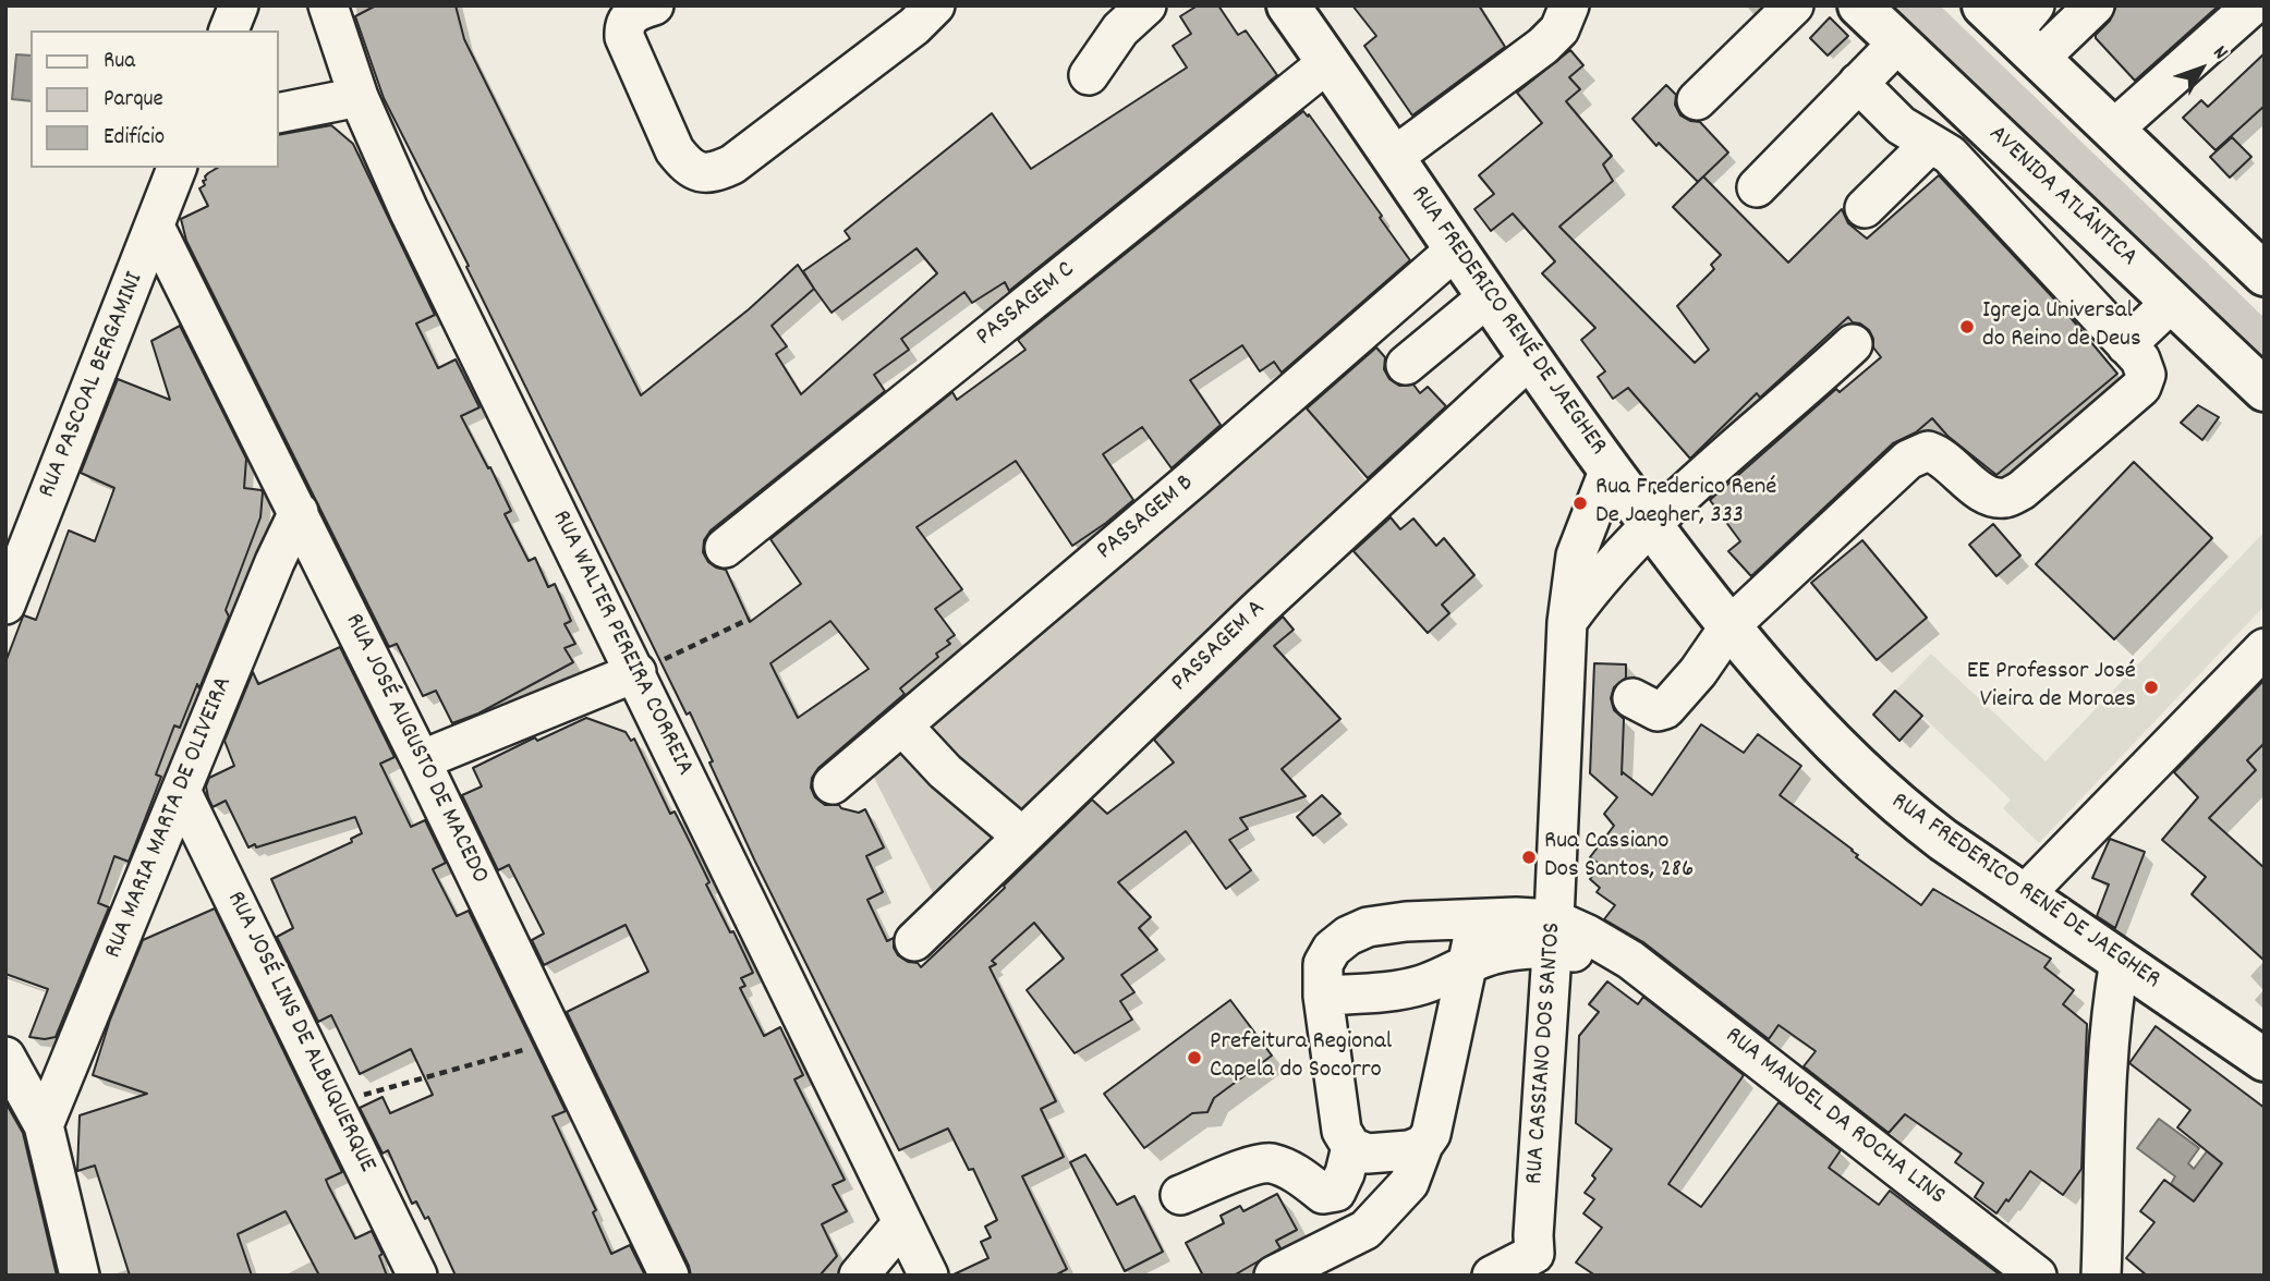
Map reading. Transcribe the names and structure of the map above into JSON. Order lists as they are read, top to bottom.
{
  "streets": {
    "main road": ["AVENIDA ATLÂNTICA", "RUA FREDERICO RENÉ DE JAEGHER"],
    "street": [
      "PASSAGEM C",
      "RUA PASCOAL BERGAMINI",
      "PASSAGEM B",
      "RUA WALTER PEREIRA CORREIA",
      "PASSAGEM A",
      "RUA JOSÉ AUGUSTO DE MACEDO",
      "RUA MARIA MARTA DE OLIVEIRA",
      "RUA JOSÉ LINS DE ALBUQUERQUE",
      "RUA CASSIANO DOS SANTOS",
      "RUA MANOEL DA ROCHA LINS"
    ]
  },
  "crossings": [
    ["PASSAGEM C", "RUA FREDERICO RENÉ DE JAEGHER"],
    ["RUA FREDERICO RENÉ DE JAEGHER", "PASSAGEM B"],
    ["RUA FREDERICO RENÉ DE JAEGHER", "PASSAGEM A"],
    ["RUA FREDERICO RENÉ DE JAEGHER", "RUA CASSIANO DOS SANTOS"],
    ["RUA PASCOAL BERGAMINI", "RUA JOSÉ AUGUSTO DE MACEDO"],
    ["RUA JOSÉ AUGUSTO DE MACEDO", "RUA MARIA MARTA DE OLIVEIRA"],
    ["RUA MARIA MARTA DE OLIVEIRA", "RUA JOSÉ LINS DE ALBUQUERQUE"],
    ["RUA CASSIANO DOS SANTOS", "RUA MANOEL DA ROCHA LINS"]
  ],
  "places": [
    "Igreja Universal do Reino de Deus",
    "Rua Frederico René De Jaegher, 333",
    "EE Professor José Vieira de Moraes",
    "Rua Cassiano Dos Santos, 286",
    "Prefeitura Regional Capela do Socorro"
  ],
  "legend": ["Rua", "Parque", "Edifício"],
  "north": "top right"
}
